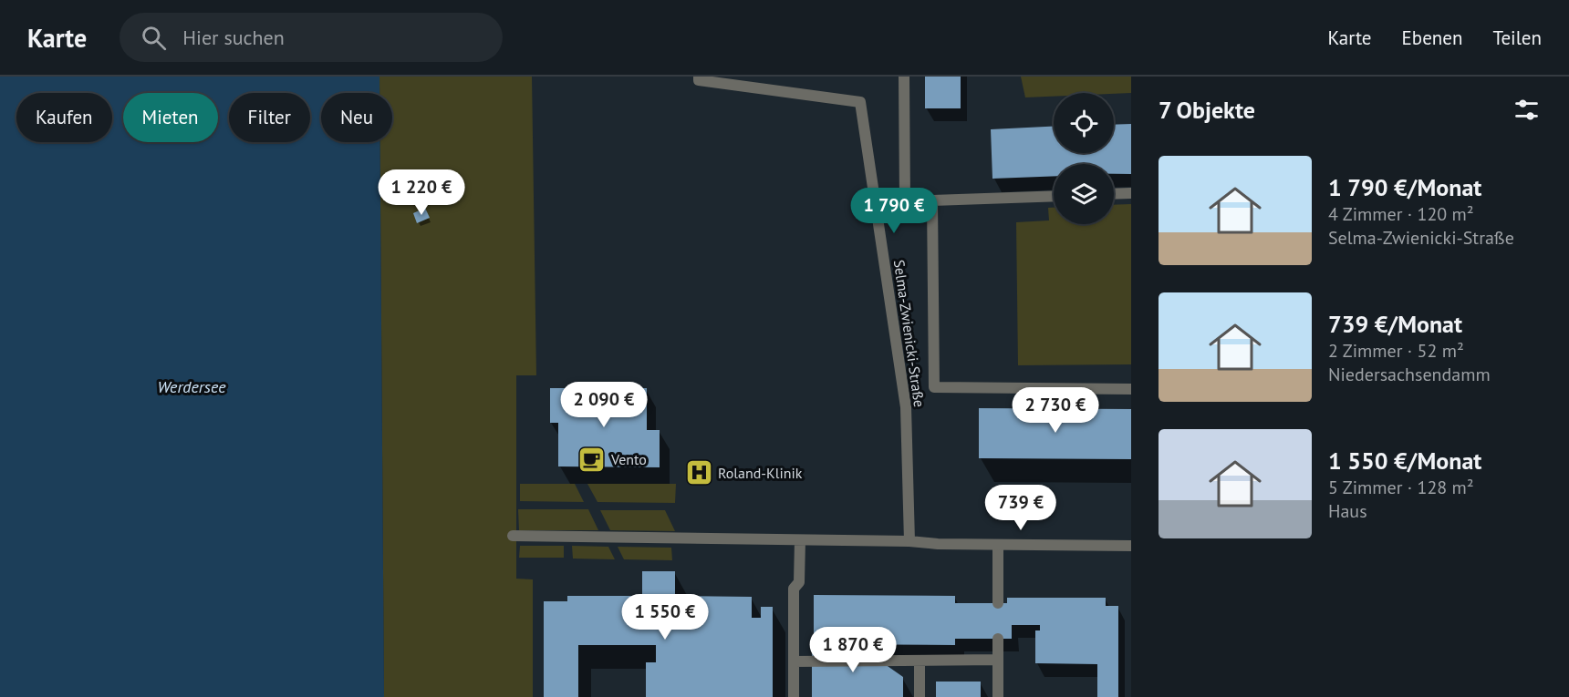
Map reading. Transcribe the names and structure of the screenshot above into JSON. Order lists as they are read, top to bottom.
{
  "streets": {
    "street": ["Selma-Zwienicki-Straße"]
  },
  "water": ["Werdersee"],
  "places": {
    "cafe": ["Vento"],
    "hospital": ["Roland-Klinik"]
  },
  "page": {
    "header": "Karte",
    "search": "Hier suchen",
    "nav": ["Karte", "Ebenen", "Teilen"],
    "heading": "7 Objekte",
    "chip": [
      "Kaufen",
      "Mieten",
      "Filter",
      "Neu"
    ],
    "list": [
      {
        "name": "1 790 €/Monat",
        "note": "4 Zimmer · 120 m² · Selma-Zwienicki-Straße"
      },
      {
        "name": "739 €/Monat",
        "note": "2 Zimmer · 52 m² · Niedersachsendamm"
      },
      {
        "name": "1 550 €/Monat",
        "note": "5 Zimmer · 128 m² · Haus"
      }
    ],
    "price": [
      "1 220 €",
      "1 790 €",
      "2 090 €",
      "2 730 €",
      "739 €",
      "1 550 €",
      "1 870 €"
    ]
  }
}
